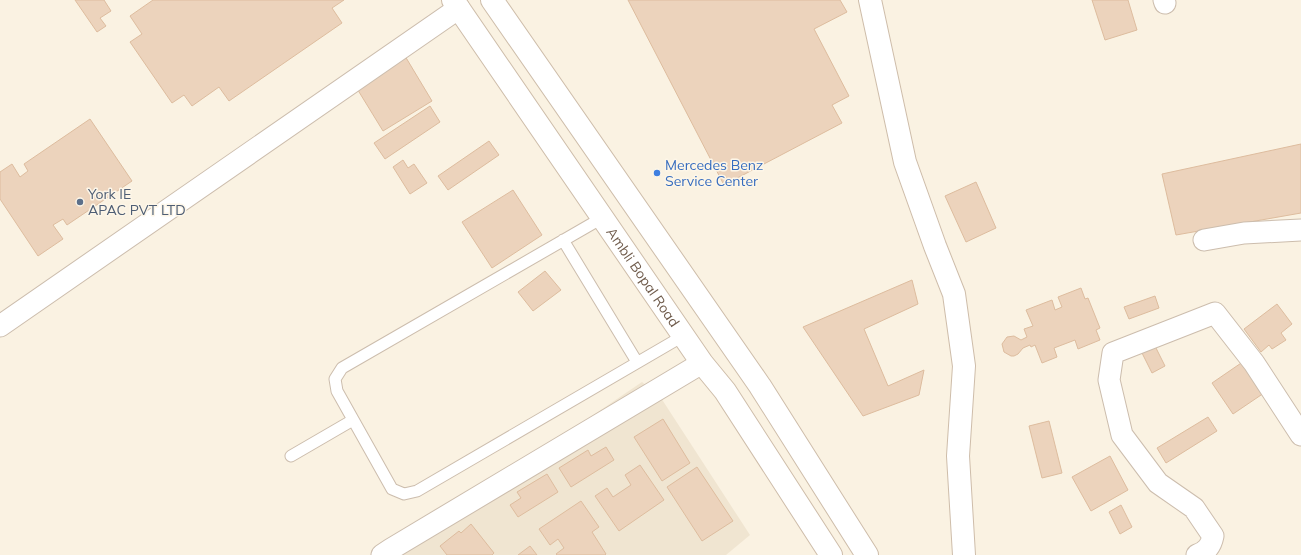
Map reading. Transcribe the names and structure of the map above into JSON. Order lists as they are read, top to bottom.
{
  "streets": {
    "street": ["Ambli Bopal Road"]
  },
  "places": ["Mercedes Benz Service Center", "York IE APAC PVT LTD"]
}
